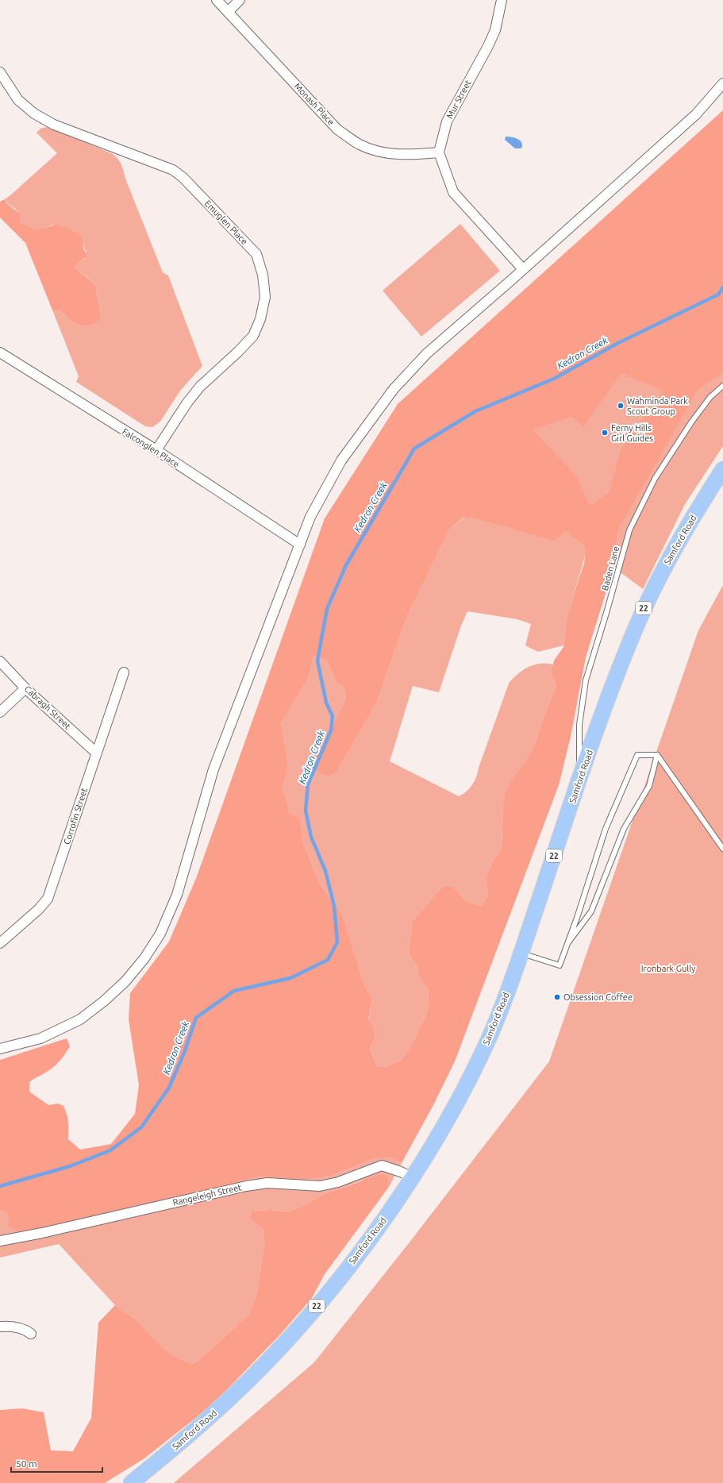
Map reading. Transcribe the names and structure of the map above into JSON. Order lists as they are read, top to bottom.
{
  "streets": {
    "main road": ["Samford Road", "22"],
    "street": [
      "Mur Street",
      "Monash Place",
      "Emuglen Place",
      "Falconglen Place",
      "Cabragh Street",
      "Corrofin Street",
      "Rangeleigh Street"
    ],
    "lane": ["Baden Lane"]
  },
  "crossings": [
    ["Mur Street", "Monash Place"],
    ["Emuglen Place", "Falconglen Place"],
    ["Samford Road", "Baden Lane"],
    ["Samford Road", "Rangeleigh Street"],
    ["Cabragh Street", "Corrofin Street"]
  ],
  "water": ["Kedron Creek"],
  "parks": ["Ironbark Gully"],
  "places": ["Wahminda Park Scout Group", "Ferny Hills Girl Guides", "Obsession Coffee"],
  "scale_bar": "50 m"
}
